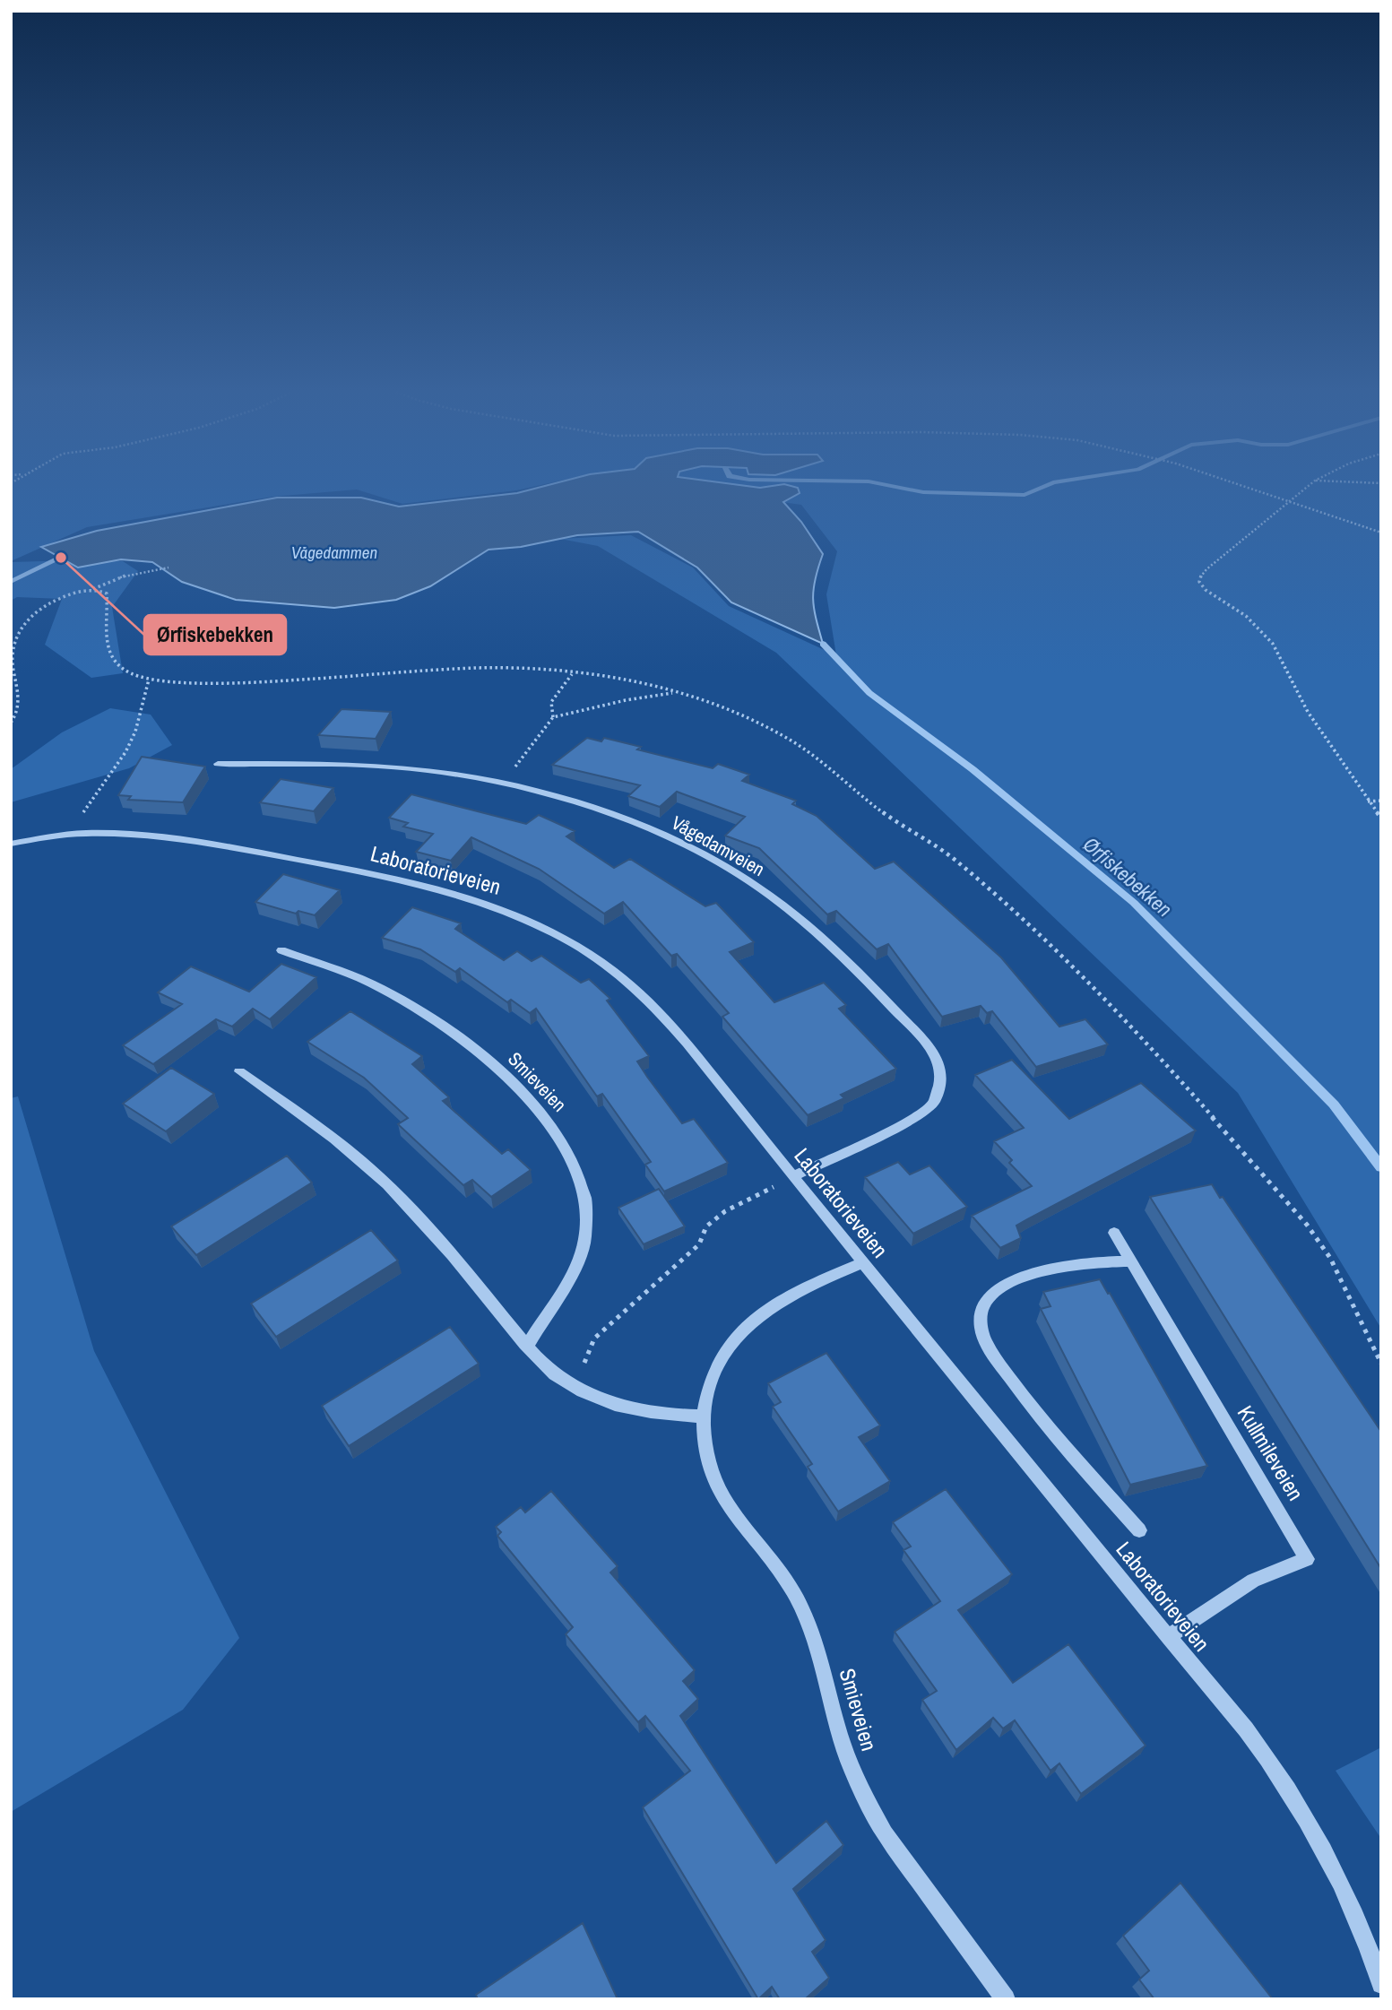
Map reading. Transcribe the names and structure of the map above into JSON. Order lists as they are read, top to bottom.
{
  "streets": {
    "street": [
      "Vågedamveien",
      "Laboratorieveien",
      "Smieveien",
      "Kullmileveien"
    ]
  },
  "crossings": [
    ["Vågedamveien", "Laboratorieveien"],
    ["Laboratorieveien", "Smieveien"],
    ["Laboratorieveien", "Kullmileveien"]
  ],
  "water": ["Vågedammen", "Ørfiskebekken"],
  "places": ["Ørfiskebekken"]
}
